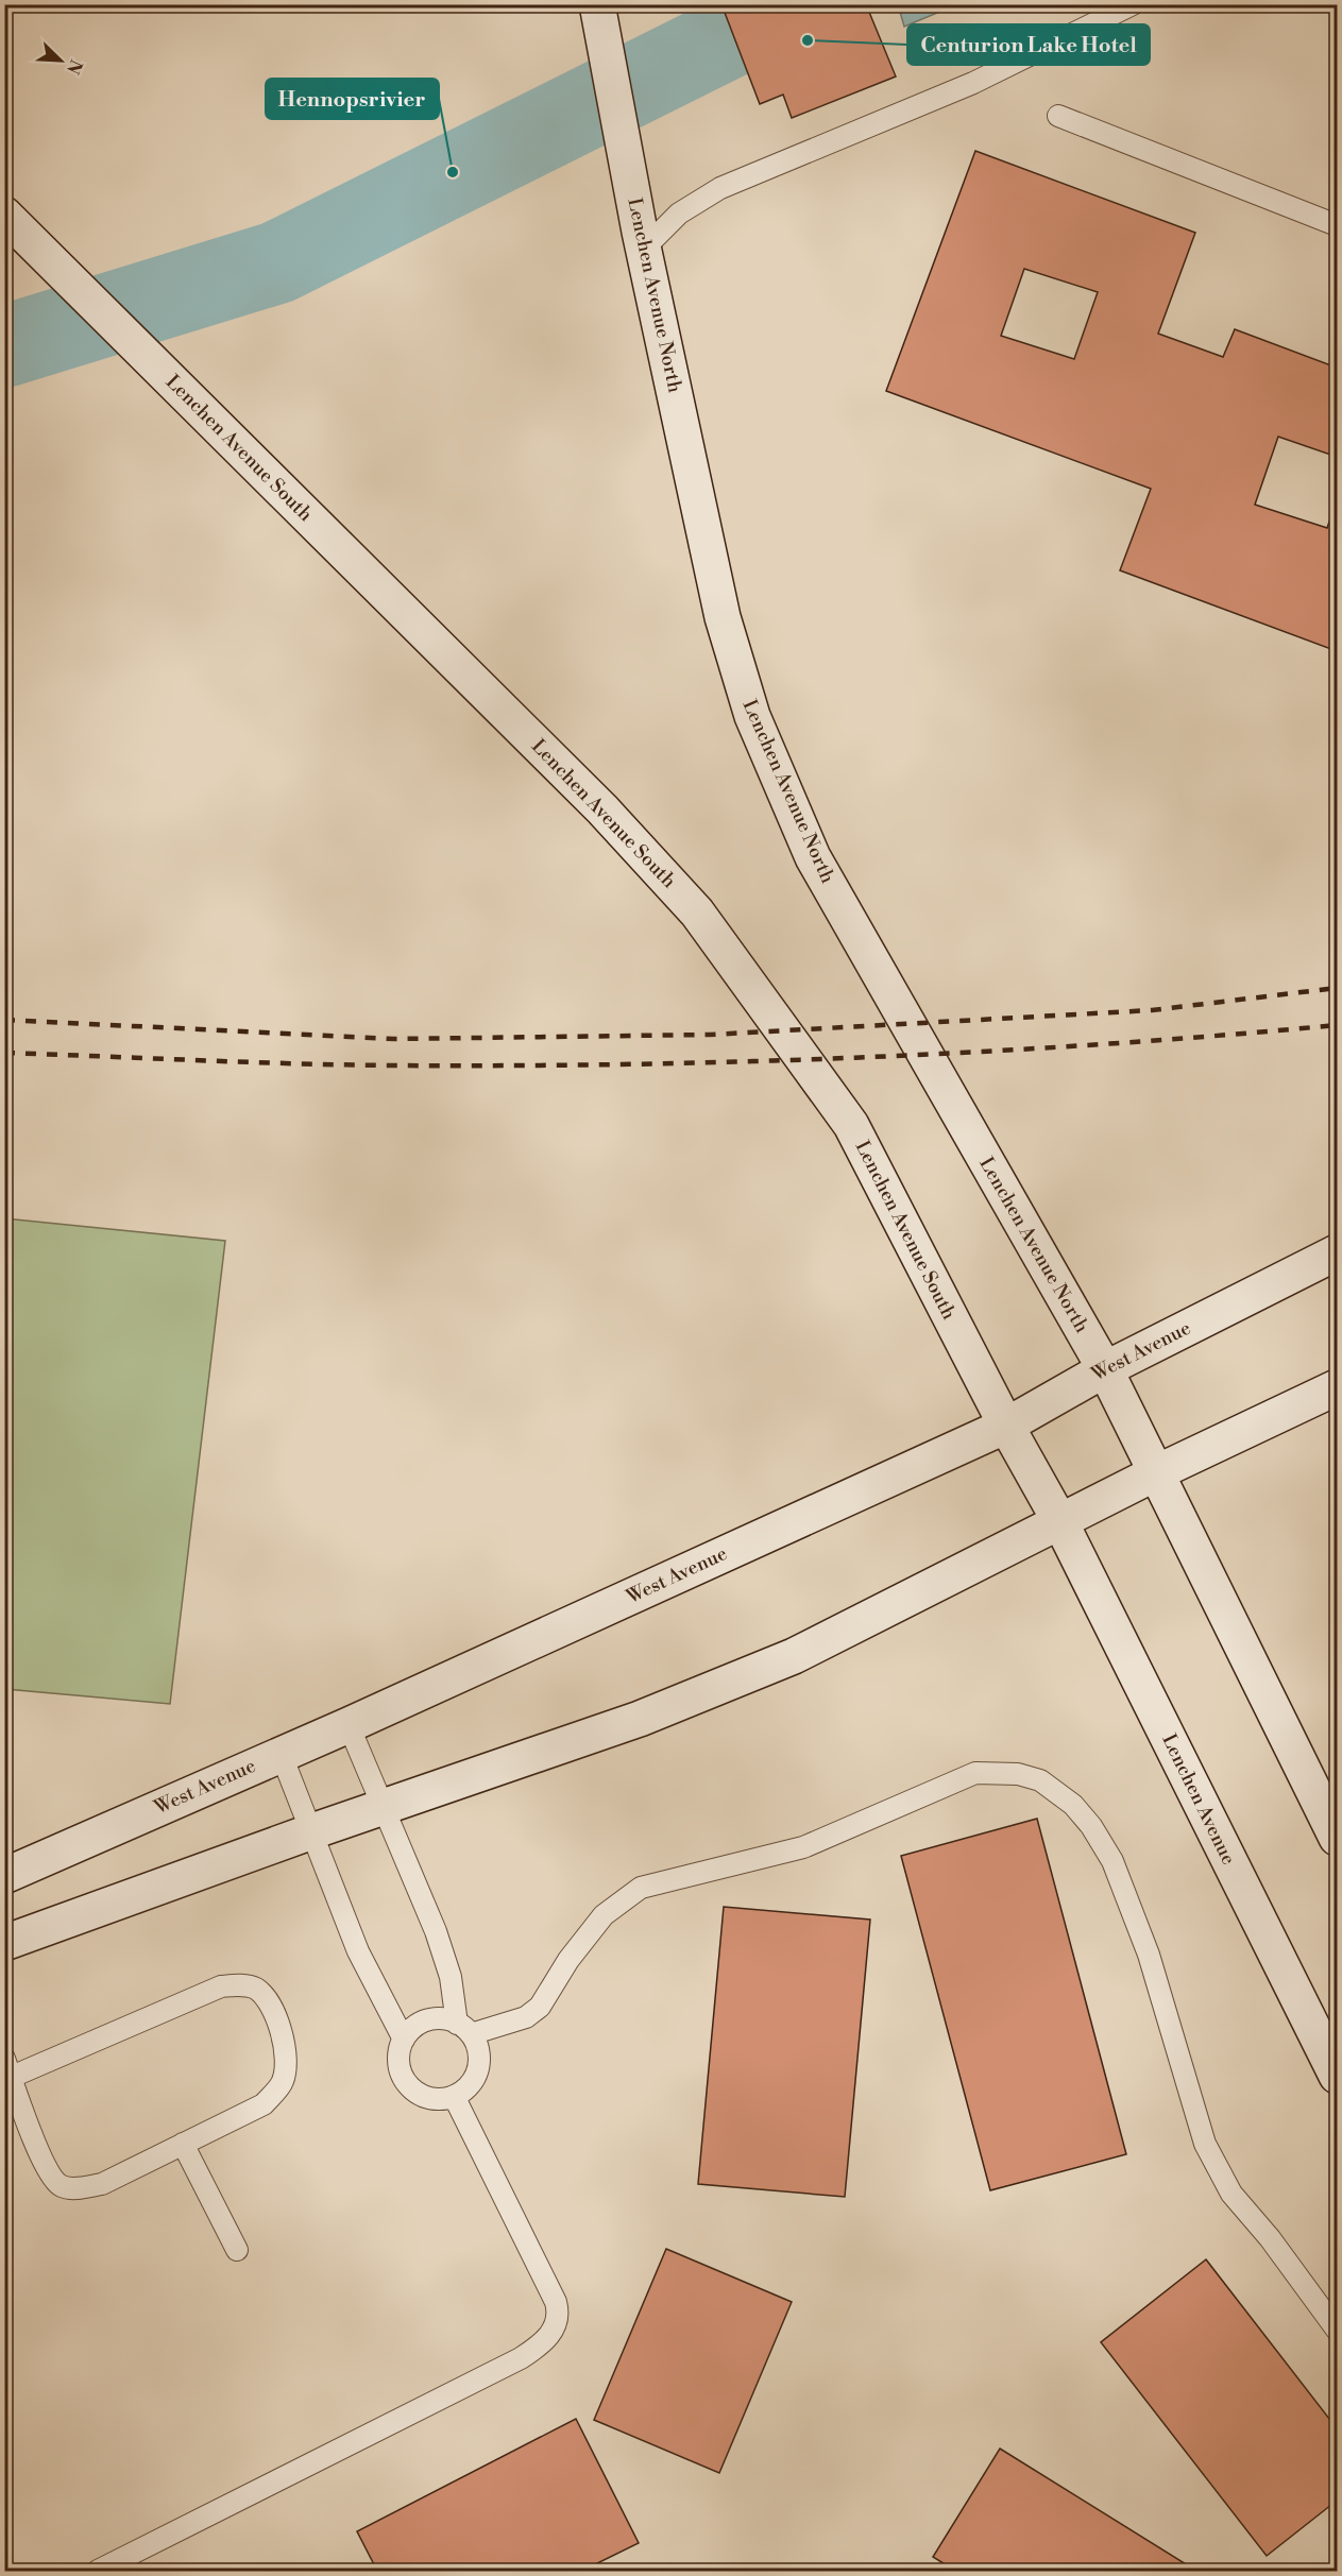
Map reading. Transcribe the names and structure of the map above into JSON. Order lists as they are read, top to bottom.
{
  "streets": {
    "main road": [
      "Lenchen Avenue North",
      "Lenchen Avenue South",
      "West Avenue",
      "Lenchen Avenue"
    ]
  },
  "crossings": [
    ["Lenchen Avenue North", "West Avenue"],
    ["Lenchen Avenue South", "West Avenue"],
    ["Lenchen Avenue South", "Lenchen Avenue"]
  ],
  "places": ["Centurion Lake Hotel", "Hennopsrivier"],
  "north": "bottom right"
}
